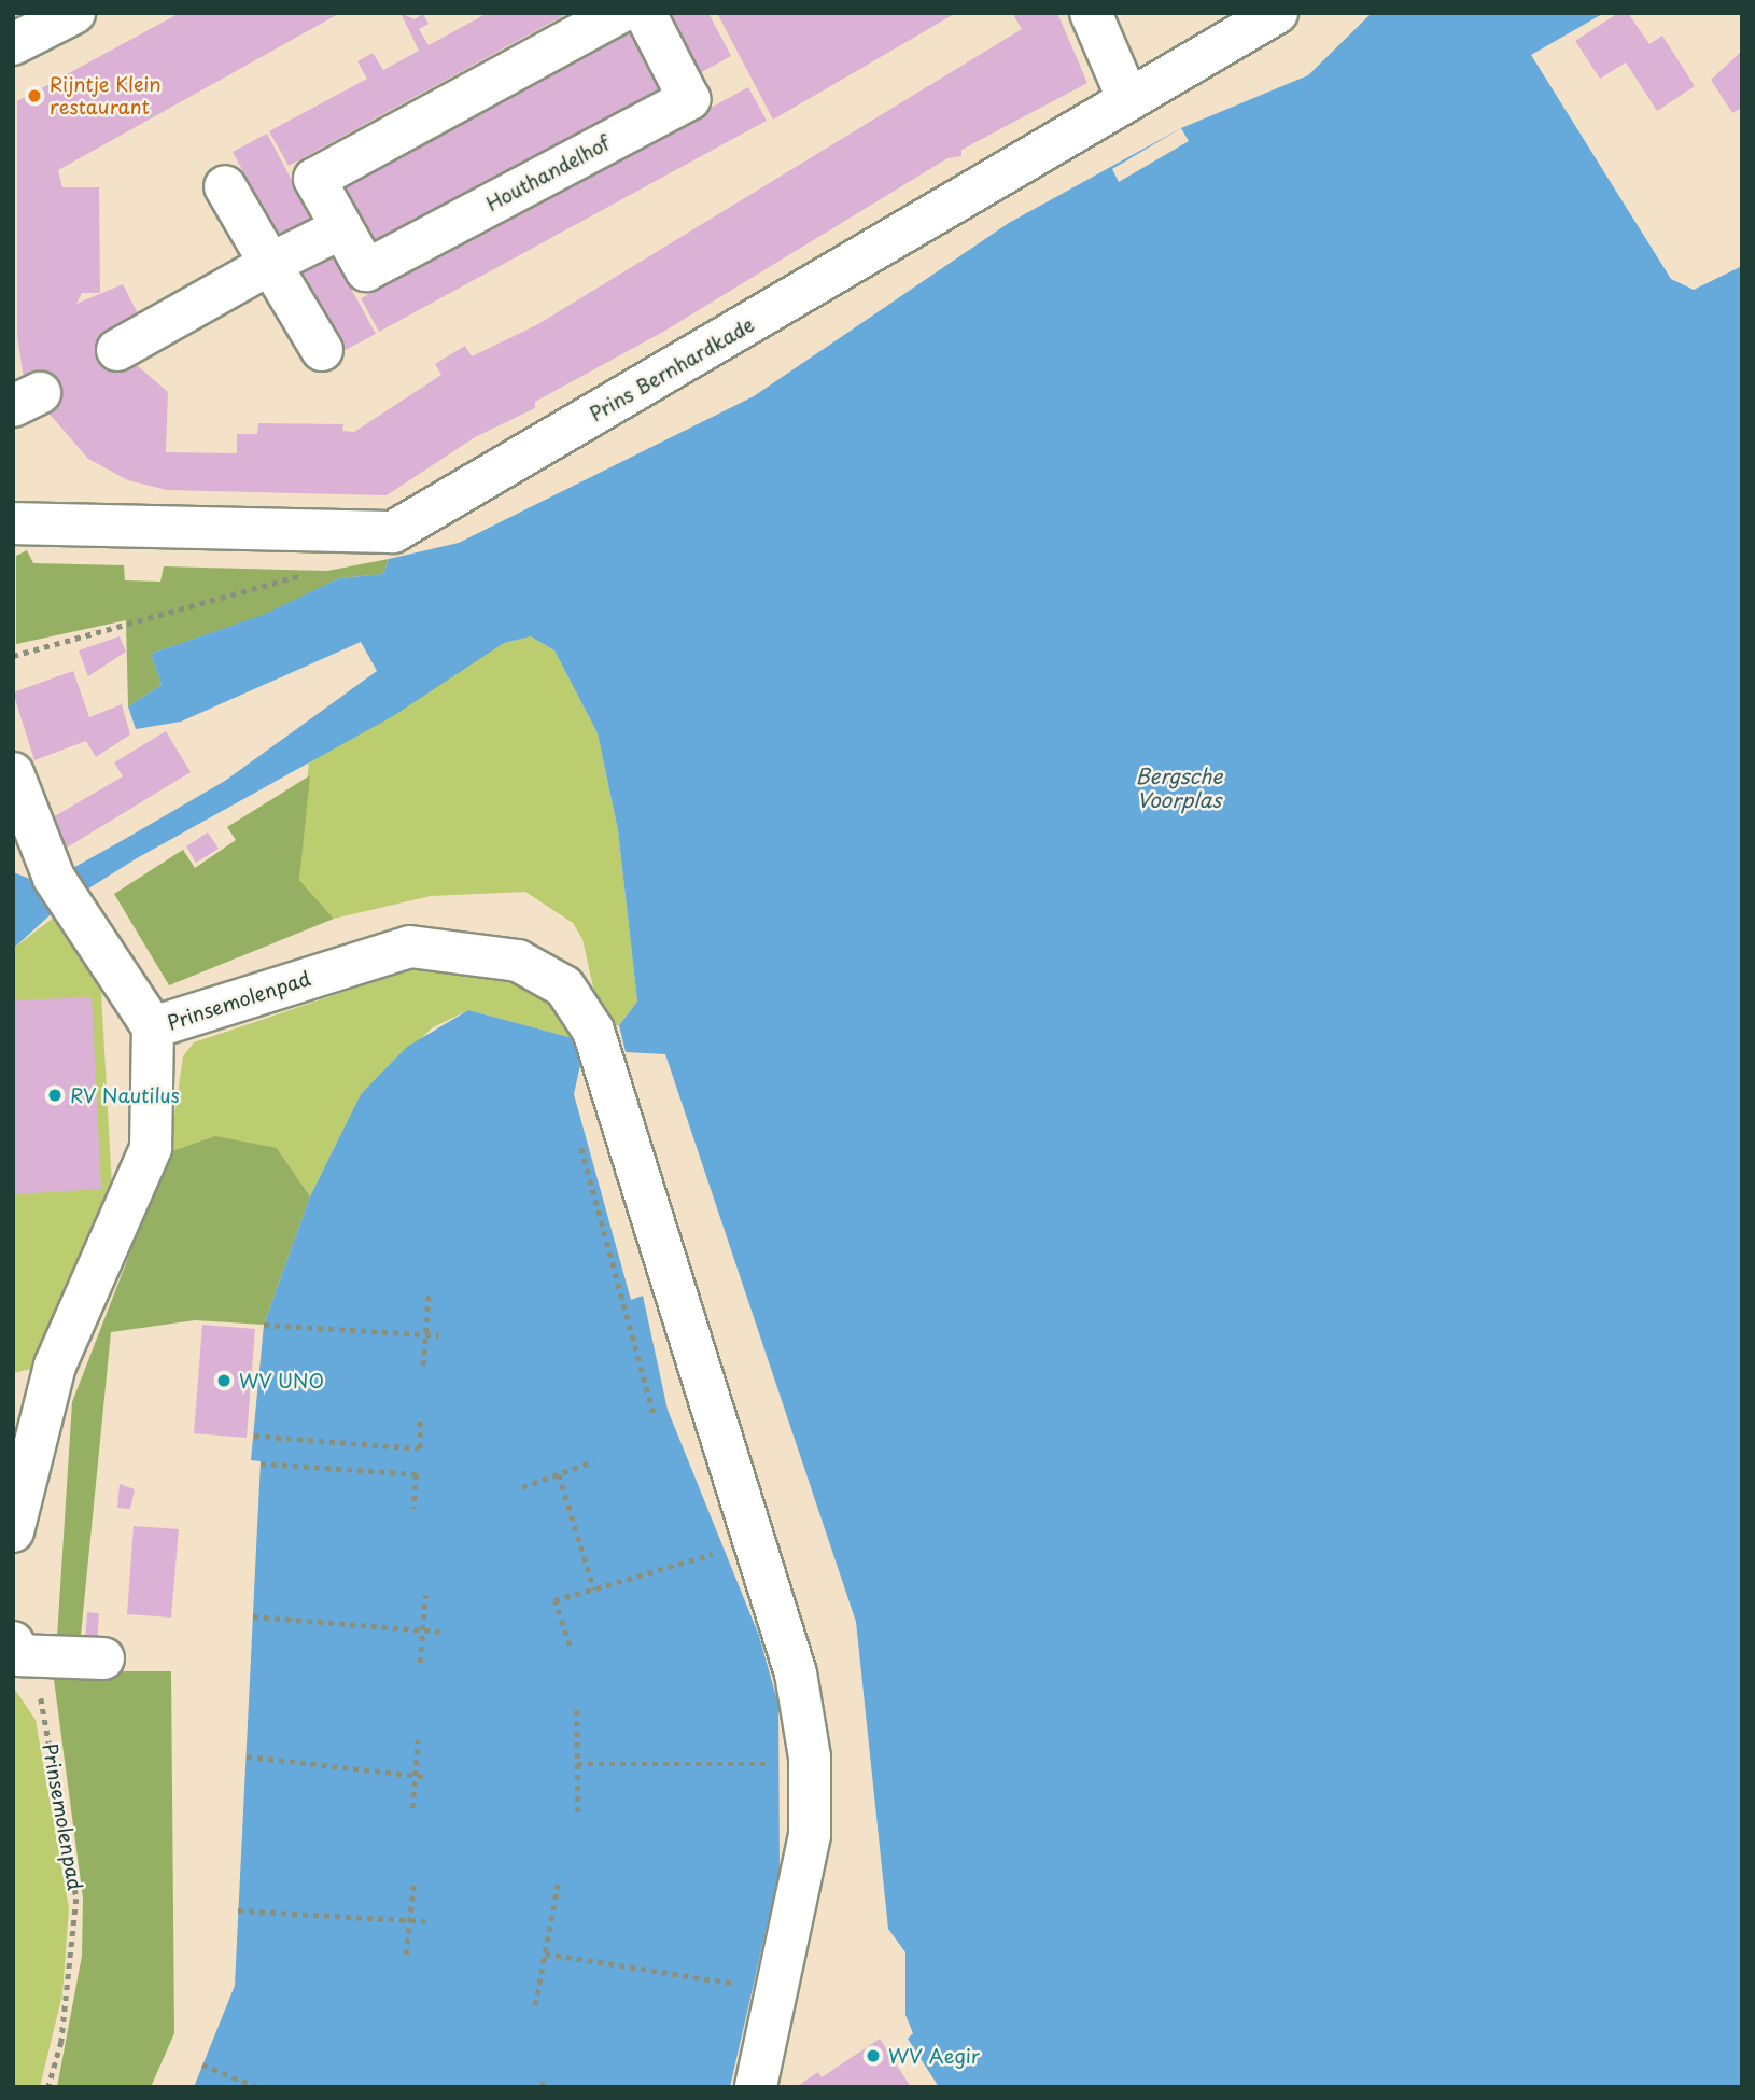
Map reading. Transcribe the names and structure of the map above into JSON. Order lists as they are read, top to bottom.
{
  "streets": {
    "street": ["Houthandelhof", "Prins Bernhardkade", "Prinsemolenpad"]
  },
  "water": ["Bergsche Voorplas"],
  "places": [
    "Rijntje Klein restaurant",
    "RV Nautilus",
    "WV UNO",
    "WV Aegir"
  ]
}
